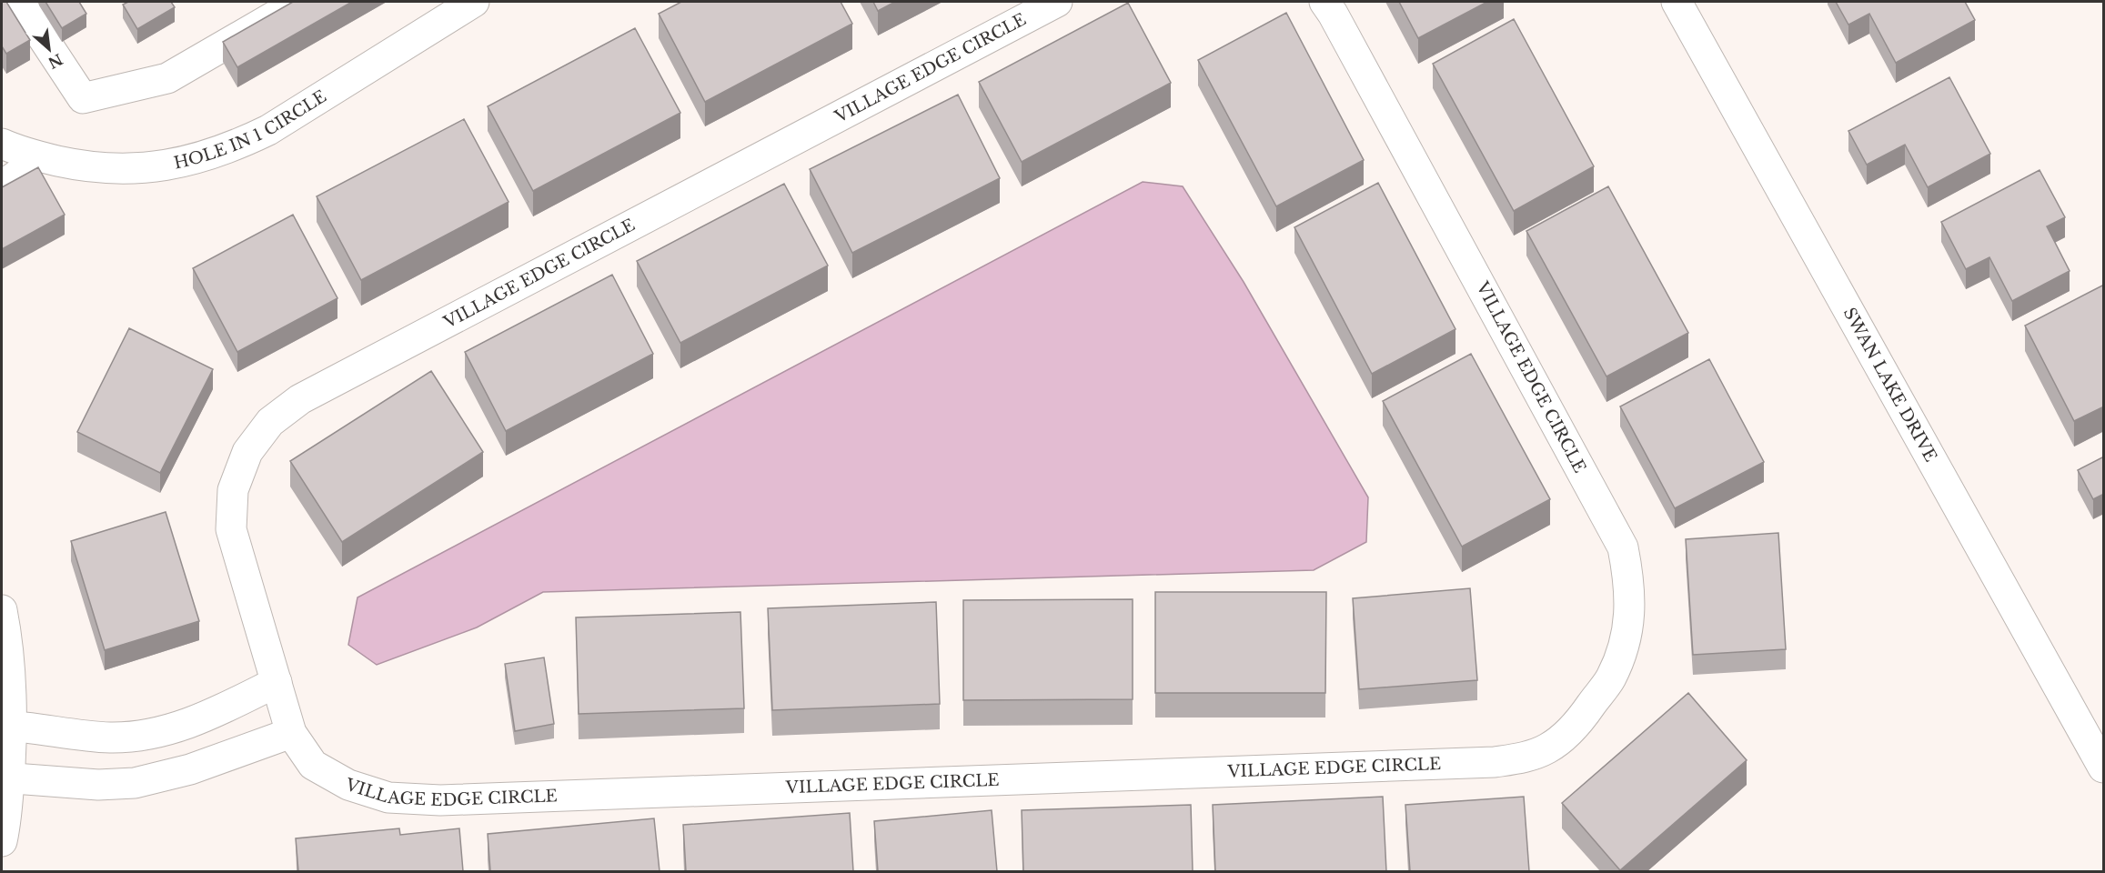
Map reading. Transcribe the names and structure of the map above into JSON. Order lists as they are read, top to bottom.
{
  "streets": {
    "street": ["VILLAGE EDGE CIRCLE", "HOLE IN 1 CIRCLE", "SWAN LAKE DRIVE"]
  },
  "north": "bottom right"
}
